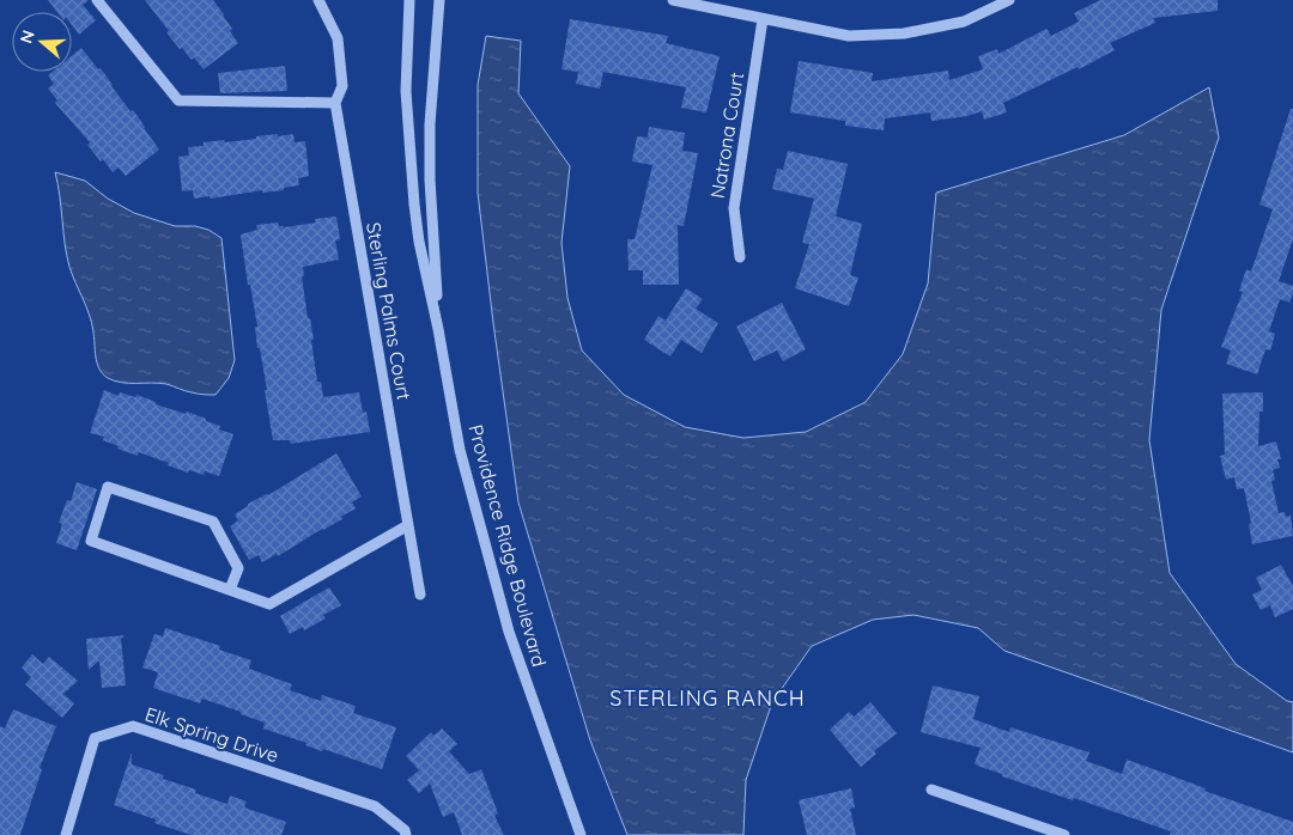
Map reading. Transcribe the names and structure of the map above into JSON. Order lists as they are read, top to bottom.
{
  "streets": {
    "street": [
      "Natrona Court",
      "Sterling Palms Court",
      "Providence Ridge Boulevard",
      "Elk Spring Drive"
    ]
  },
  "districts": ["STERLING RANCH"],
  "north": "left"
}
